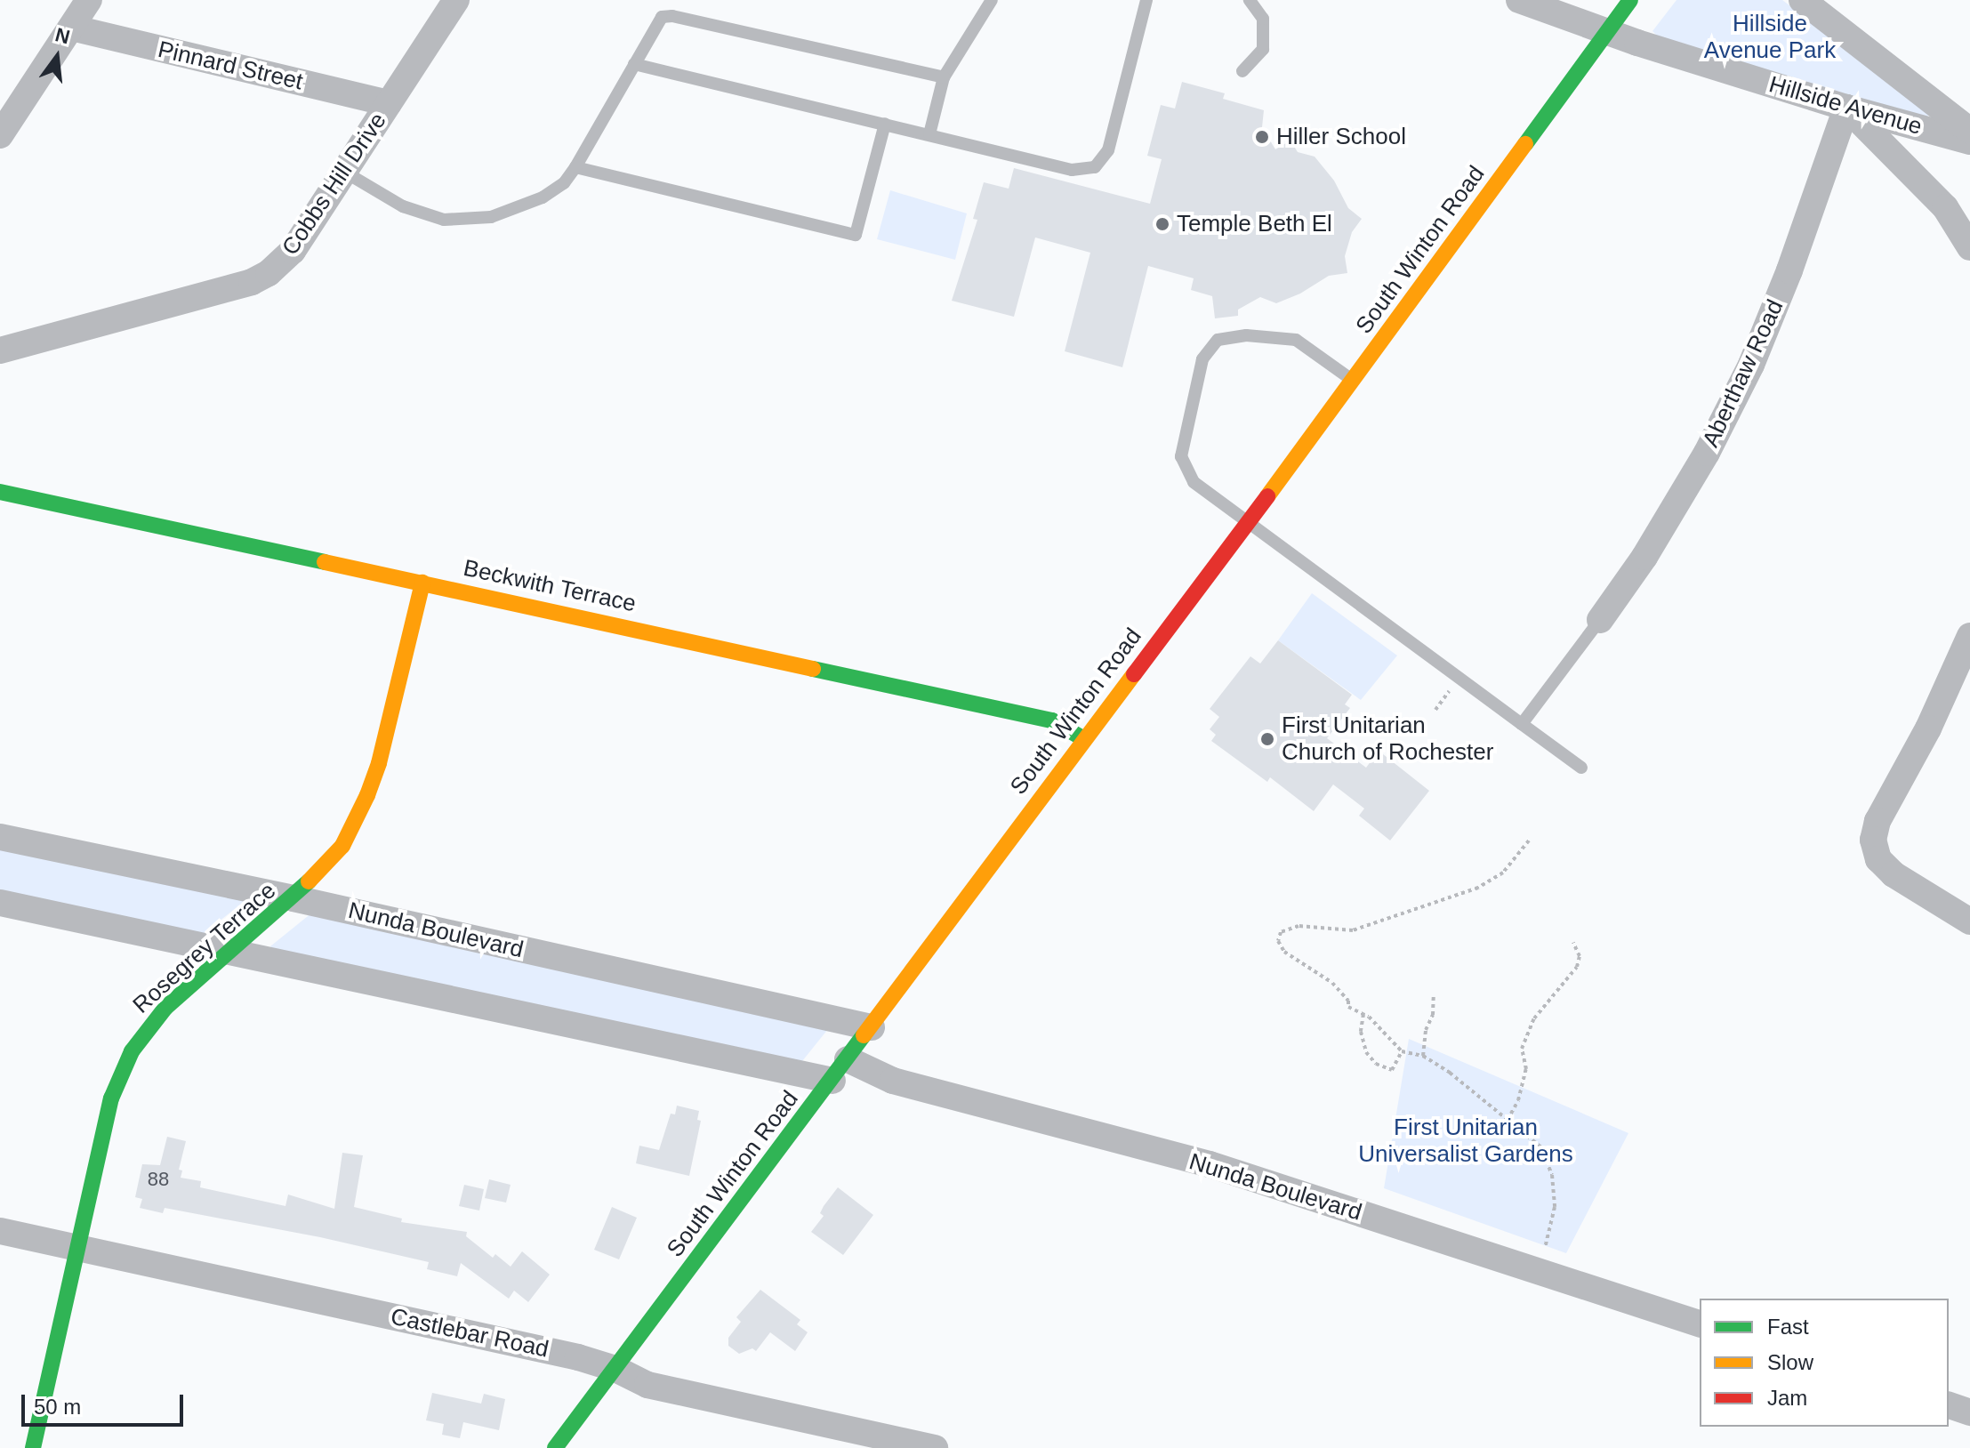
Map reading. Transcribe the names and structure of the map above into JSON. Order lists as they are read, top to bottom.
{
  "streets": {
    "street": [
      "Pinnard Street",
      "Hillside Avenue",
      "Cobbs Hill Drive",
      "South Winton Road",
      "Aberthaw Road",
      "Beckwith Terrace",
      "Nunda Boulevard",
      "Rosegrey Terrace",
      "Castlebar Road"
    ]
  },
  "crossings": [
    ["Pinnard Street", "Cobbs Hill Drive"],
    ["Hillside Avenue", "South Winton Road"],
    ["Hillside Avenue", "Aberthaw Road"],
    ["South Winton Road", "Beckwith Terrace"],
    ["South Winton Road", "Nunda Boulevard"],
    ["South Winton Road", "Castlebar Road"],
    ["Beckwith Terrace", "Rosegrey Terrace"],
    ["Nunda Boulevard", "Rosegrey Terrace"],
    ["Rosegrey Terrace", "Castlebar Road"]
  ],
  "parks": ["Hillside Avenue Park", "First Unitarian Universalist Gardens"],
  "places": ["Hiller School", "Temple Beth El", "First Unitarian Church of Rochester"],
  "house_numbers": ["88"],
  "legend": ["Fast", "Slow", "Jam"],
  "scale_bar": "50 m",
  "north": "top"
}
